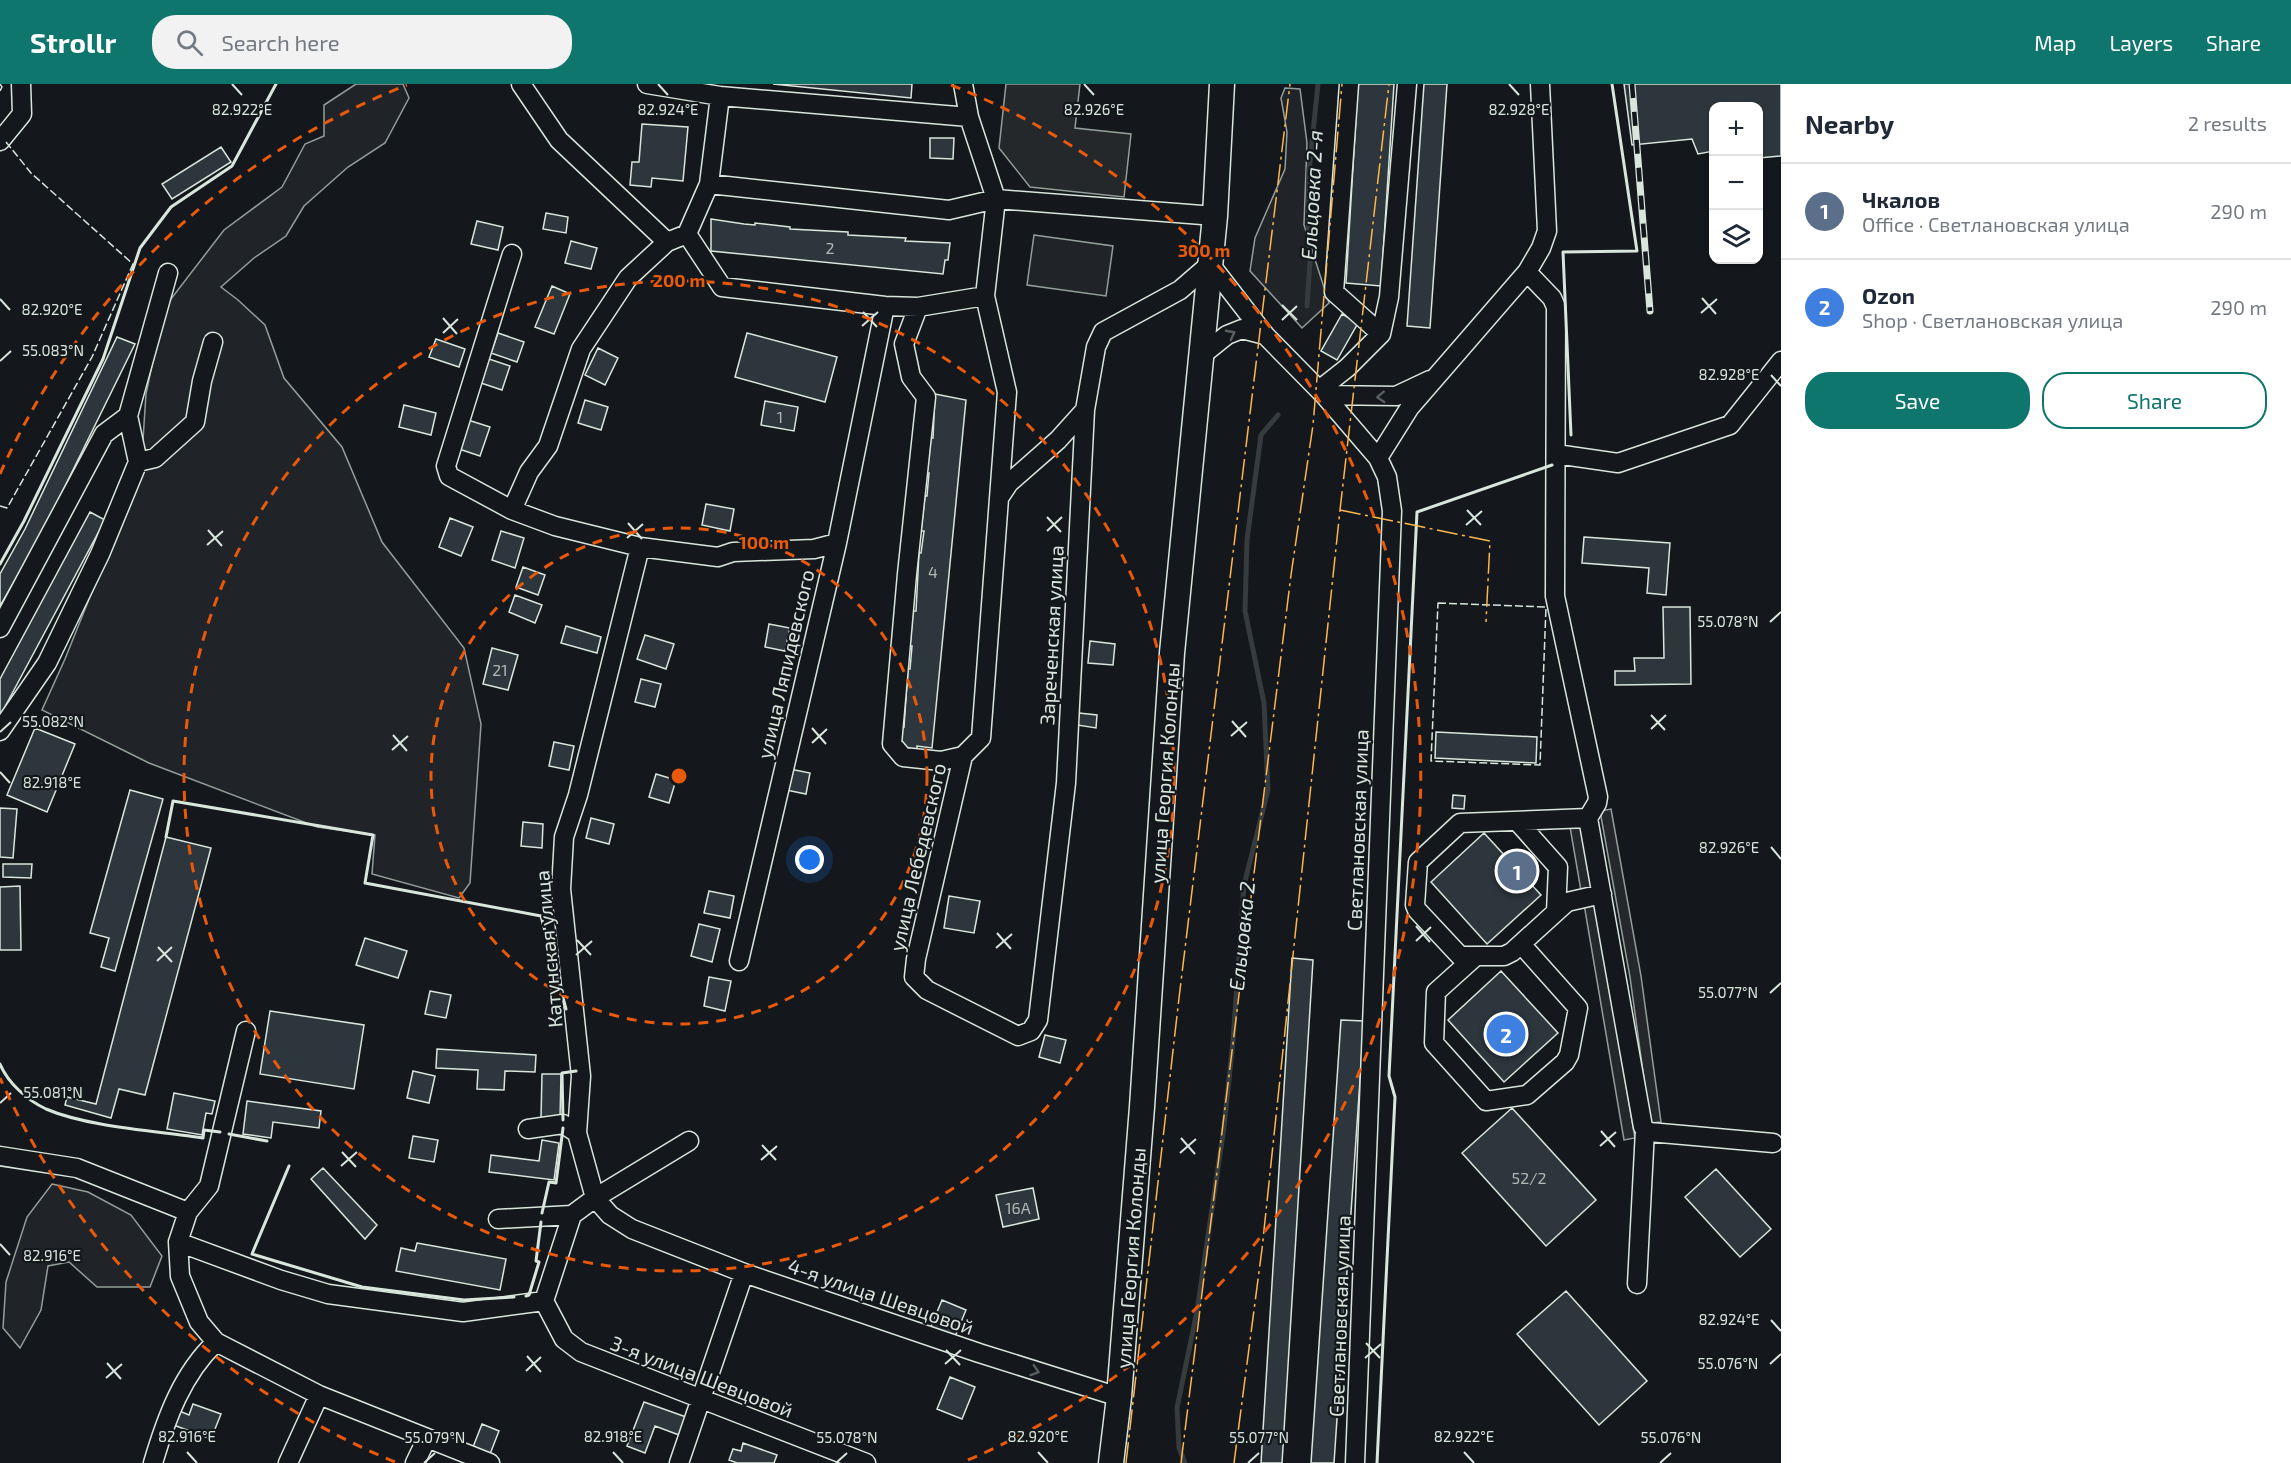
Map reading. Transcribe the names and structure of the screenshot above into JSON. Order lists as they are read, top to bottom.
{
  "streets": {
    "main road": ["улица Георгия Колонды"],
    "street": [
      "Зареченская улица",
      "улица Ляпидевского",
      "Светлановская улица",
      "улица Лебедевского",
      "Катунская улица",
      "4-я улица Шевцовой",
      "3-я улица Шевцовой"
    ]
  },
  "crossings": [
    ["Зареченская улица", "улица Георгия Колонды"],
    ["Зареченская улица", "Светлановская улица"],
    ["Зареченская улица", "улица Лебедевского"],
    ["улица Георгия Колонды", "Светлановская улица"],
    ["улица Георгия Колонды", "4-я улица Шевцовой"],
    ["Катунская улица", "4-я улица Шевцовой"]
  ],
  "one_way": ["4-я улица Шевцовой"],
  "water": ["Ельцовка 2-я", "Ельцовка 2"],
  "house_numbers": [
    "2",
    "1",
    "4",
    "21",
    "52/2",
    "16А"
  ],
  "page": {
    "header": "Strollr",
    "search": "Search here",
    "nav": ["Map", "Layers", "Share"],
    "heading": ["Nearby", "2 results"],
    "map_buttons": ["+", "−"],
    "list": [
      {
        "mark": "1",
        "name": "Чкалов",
        "note": "Office · Светлановская улица",
        "value": "290 m"
      },
      {
        "mark": "2",
        "name": "Ozon",
        "note": "Shop · Светлановская улица",
        "value": "290 m"
      }
    ],
    "buttons": ["Save", "Share"],
    "pins": ["1", "2"]
  },
  "coordinates": [
    "82.922°E",
    "82.924°E",
    "82.926°E",
    "82.928°E",
    "82.920°E",
    "55.083°N",
    "55.078°N",
    "55.082°N",
    "82.918°E",
    "55.077°N",
    "55.081°N",
    "82.916°E",
    "55.076°N",
    "55.079°N"
  ],
  "rings": ["300 m", "200 m", "100 m"]
}
